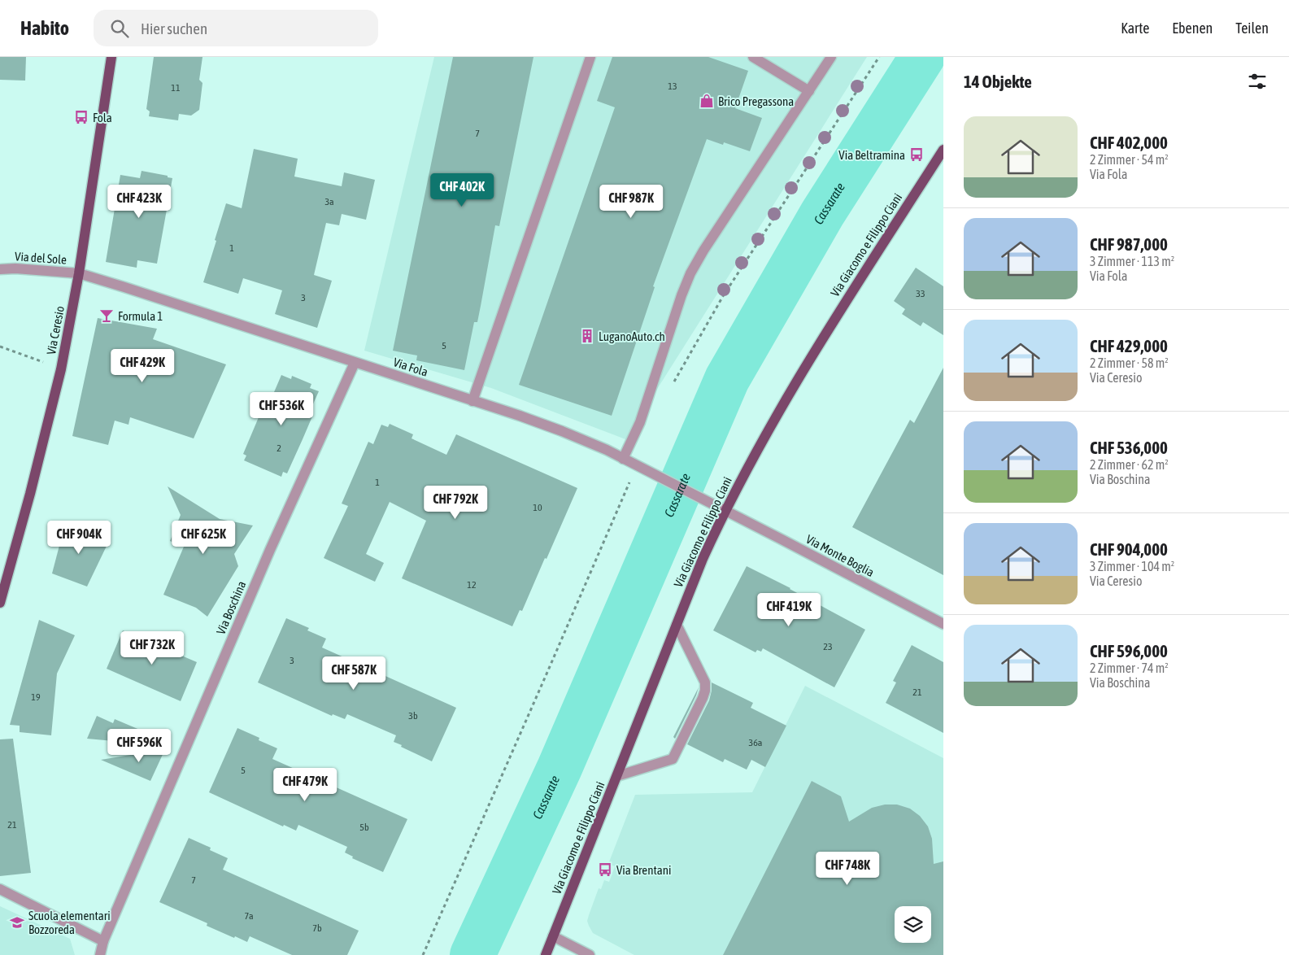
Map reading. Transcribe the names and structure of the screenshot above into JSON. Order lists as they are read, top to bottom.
{
  "streets": {
    "main road": ["Via Giacomo e Filippo Ciani", "Via Ceresio"],
    "street": [
      "Via del Sole",
      "Via Fola",
      "Via Monte Boglia",
      "Via Boschina"
    ]
  },
  "crossings": [
    ["Via Giacomo e Filippo Ciani", "Via Fola"],
    ["Via Giacomo e Filippo Ciani", "Via Monte Boglia"],
    ["Via del Sole", "Via Ceresio"],
    ["Via del Sole", "Via Fola"],
    ["Via Ceresio", "Via Fola"],
    ["Via Fola", "Via Monte Boglia"],
    ["Via Fola", "Via Boschina"]
  ],
  "water": ["Cassarate"],
  "places": {
    "shop": ["Brico Pregassona"],
    "bus stop": ["Fola", "Via Beltramina", "Via Brentani"],
    "bar": ["Formula 1"],
    "building": ["LuganoAuto.ch"],
    "school or university": ["Scuola elementari Bozzoreda"]
  },
  "house_numbers": [
    "13",
    "11",
    "7",
    "3a",
    "1",
    "33",
    "3",
    "5",
    "2",
    "1",
    "10",
    "12",
    "23",
    "3",
    "21",
    "19",
    "3b",
    "36a",
    "5",
    "21",
    "5b",
    "7",
    "7a",
    "7b"
  ],
  "page": {
    "header": "Habito",
    "search": "Hier suchen",
    "nav": ["Karte", "Ebenen", "Teilen"],
    "heading": "14 Objekte",
    "list": [
      {
        "name": "CHF 402,000",
        "note": "2 Zimmer · 54 m² · Via Fola"
      },
      {
        "name": "CHF 987,000",
        "note": "3 Zimmer · 113 m² · Via Fola"
      },
      {
        "name": "CHF 429,000",
        "note": "2 Zimmer · 58 m² · Via Ceresio"
      },
      {
        "name": "CHF 536,000",
        "note": "2 Zimmer · 62 m² · Via Boschina"
      },
      {
        "name": "CHF 904,000",
        "note": "3 Zimmer · 104 m² · Via Ceresio"
      },
      {
        "name": "CHF 596,000",
        "note": "2 Zimmer · 74 m² · Via Boschina"
      }
    ],
    "price": [
      "CHF 402K",
      "CHF 423K",
      "CHF 987K",
      "CHF 429K",
      "CHF 536K",
      "CHF 792K",
      "CHF 904K",
      "CHF 625K",
      "CHF 419K",
      "CHF 732K",
      "CHF 587K",
      "CHF 596K",
      "CHF 479K",
      "CHF 748K"
    ]
  }
}
